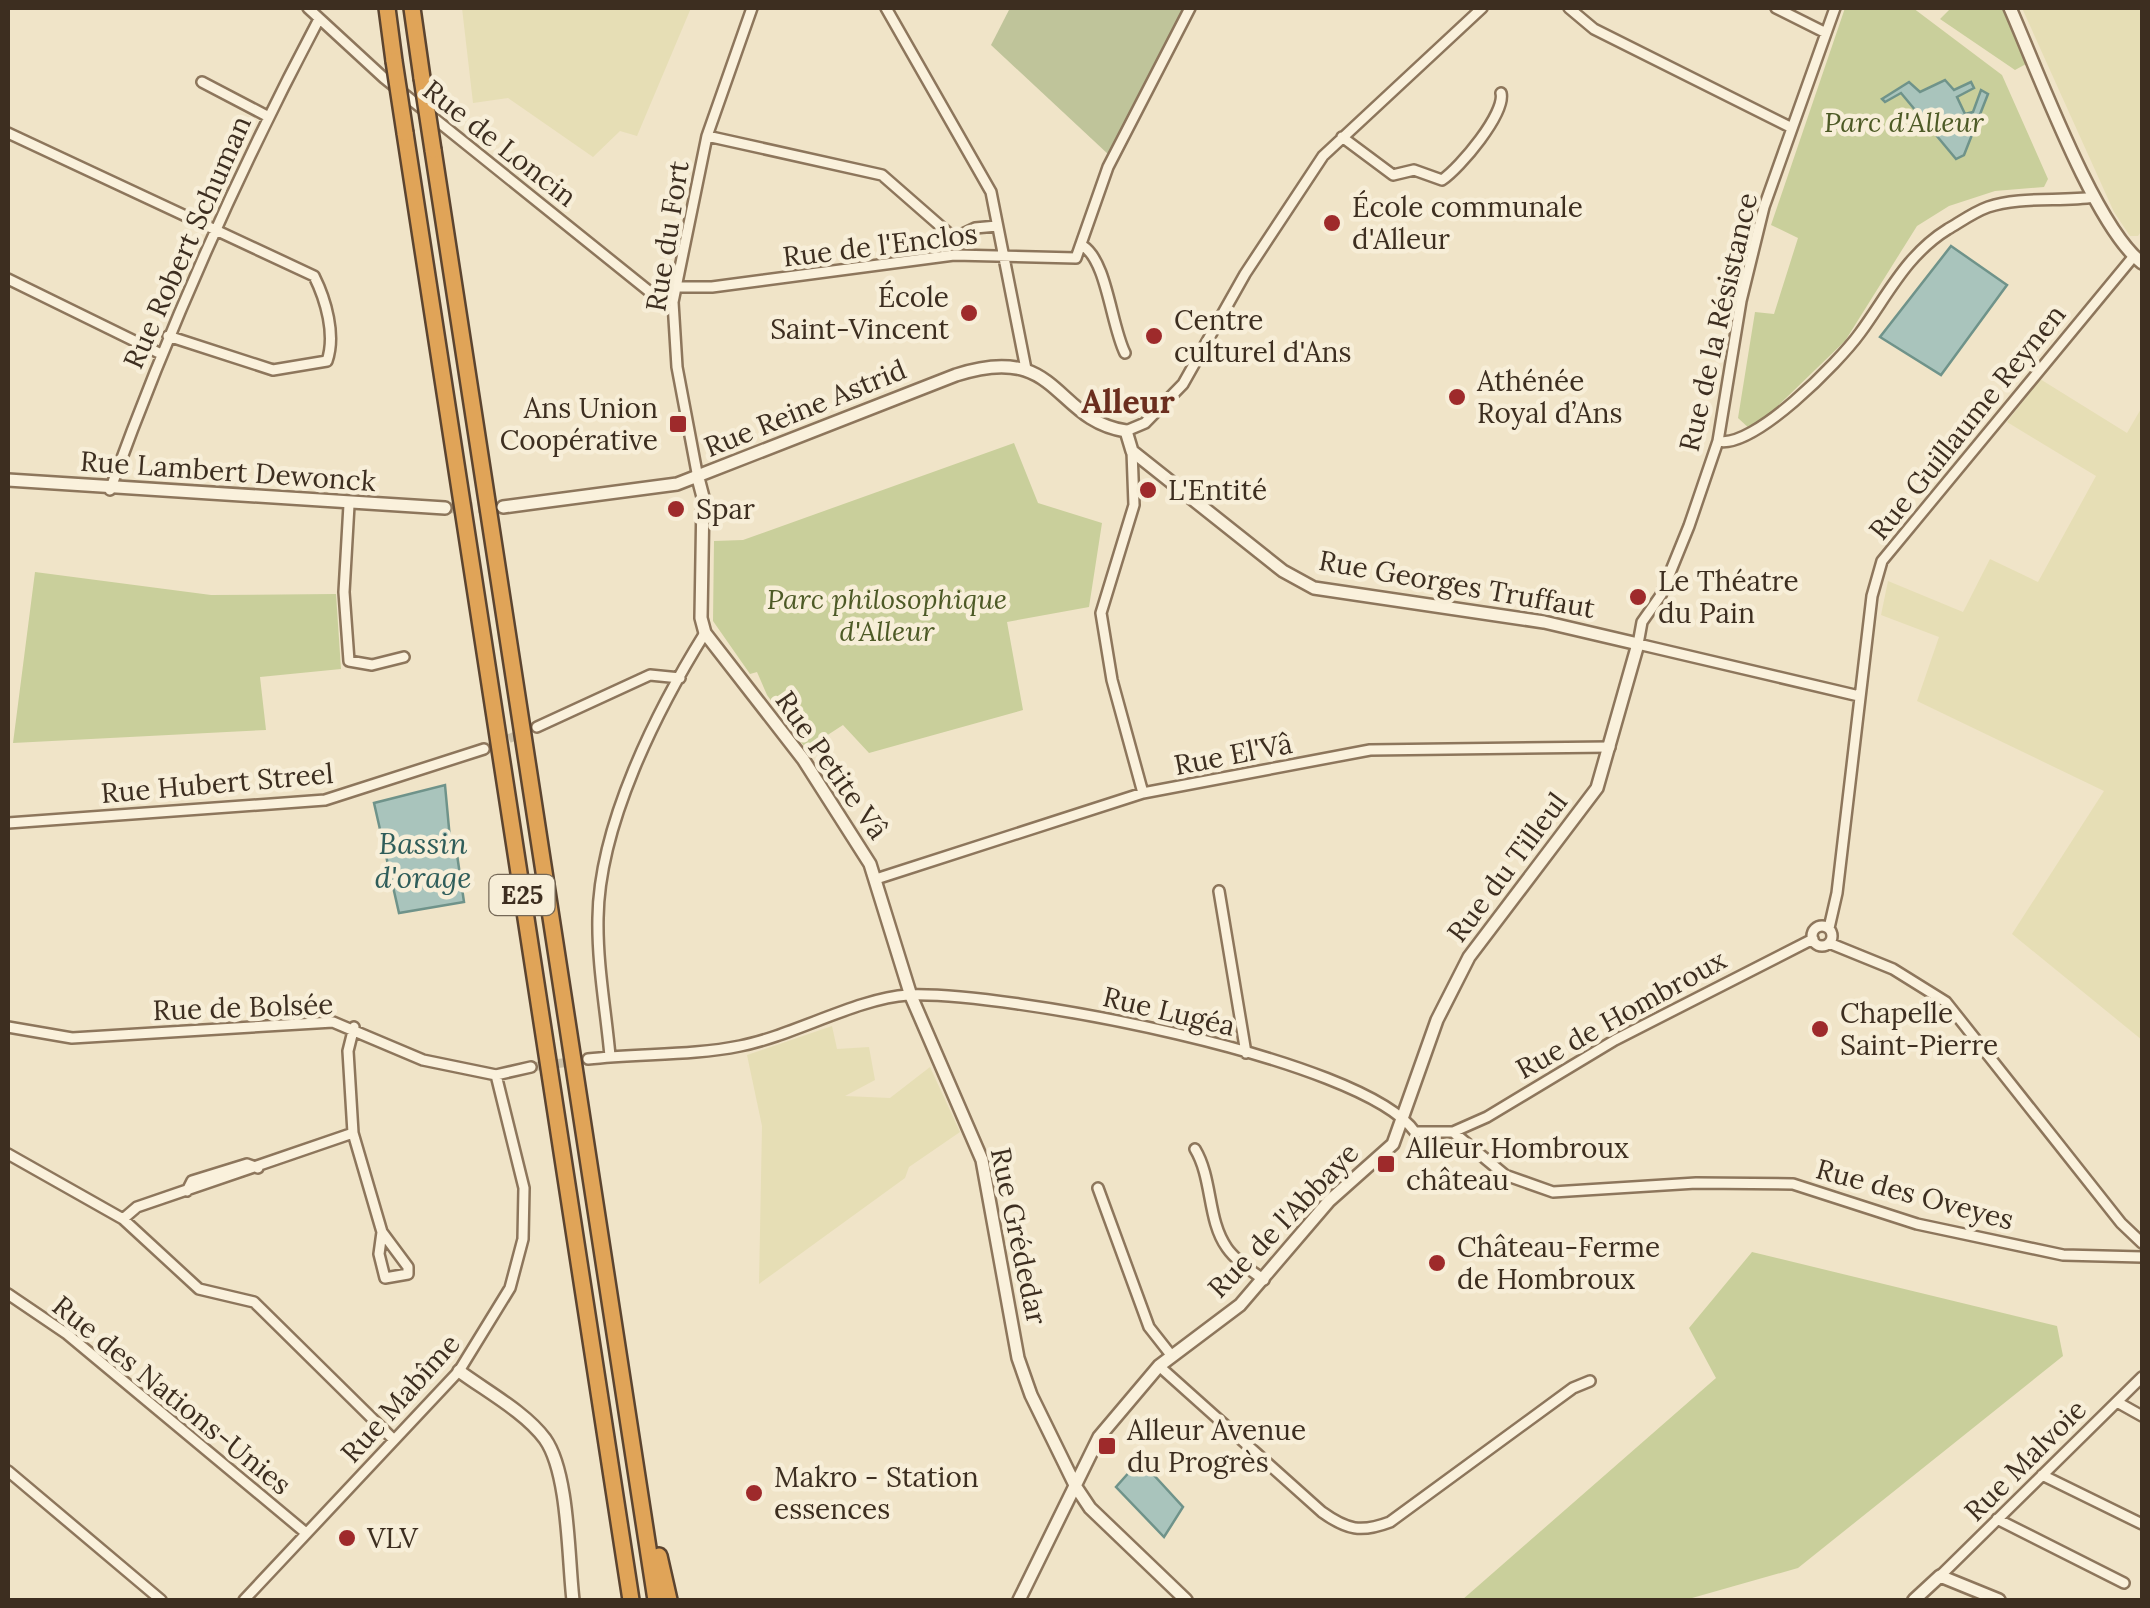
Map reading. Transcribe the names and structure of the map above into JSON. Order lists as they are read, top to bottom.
{
  "streets": {
    "highway": ["E25"],
    "street": [
      "Rue de Loncin",
      "Rue du Fort",
      "Rue Robert Schuman",
      "Rue de l'Enclos",
      "Rue de la Résistance",
      "Rue Reine Astrid",
      "Rue Guillaume Reynen",
      "Rue Lambert Dewonck",
      "Rue Georges Truffaut",
      "Rue El'Vâ",
      "Rue Petite Vâ",
      "Rue Hubert Streel",
      "Rue du Tilleul",
      "Rue de Bolsée",
      "Rue Lugéa",
      "Rue de Hombroux",
      "Rue des Oveyes",
      "Rue de l'Abbaye",
      "Rue Grédedar",
      "Rue des Nations-Unies",
      "Rue Mabîme",
      "Rue Malvoie"
    ]
  },
  "crossings": [
    ["Rue de Loncin", "Rue du Fort"],
    ["Rue de Loncin", "Rue Robert Schuman"],
    ["Rue du Fort", "Rue de l'Enclos"],
    ["Rue du Fort", "Rue Reine Astrid"],
    ["Rue Robert Schuman", "Rue Lambert Dewonck"],
    ["Rue de la Résistance", "Rue Georges Truffaut"],
    ["Rue de la Résistance", "Rue du Tilleul"],
    ["Rue Guillaume Reynen", "Rue de Hombroux"],
    ["Rue Georges Truffaut", "Rue du Tilleul"],
    ["Rue El'Vâ", "Rue Petite Vâ"],
    ["Rue El'Vâ", "Rue du Tilleul"],
    ["Rue Petite Vâ", "Rue Lugéa"],
    ["Rue Petite Vâ", "Rue Grédedar"],
    ["Rue du Tilleul", "Rue Lugéa"],
    ["Rue du Tilleul", "Rue de l'Abbaye"],
    ["Rue de Bolsée", "Rue Mabîme"],
    ["Rue Lugéa", "Rue de Hombroux"],
    ["Rue Lugéa", "Rue des Oveyes"],
    ["Rue Lugéa", "Rue de l'Abbaye"],
    ["Rue Lugéa", "Rue Grédedar"],
    ["Rue de Hombroux", "Rue des Oveyes"],
    ["Rue de l'Abbaye", "Rue Grédedar"],
    ["Rue des Nations-Unies", "Rue Mabîme"]
  ],
  "districts": ["Alleur"],
  "water": ["Bassin d'orage"],
  "parks": ["Parc d'Alleur", "Parc philosophique d'Alleur"],
  "places": {
    "other": [
      "École communale d'Alleur",
      "École Saint-Vincent",
      "Centre culturel d'Ans",
      "Athénée Royal d’Ans",
      "L'Entité",
      "Spar",
      "Le Théatre du Pain",
      "Chapelle Saint-Pierre",
      "Château-Ferme de Hombroux",
      "Makro - Station essences",
      "VLV"
    ],
    "transit": ["Ans Union Coopérative", "Alleur Hombroux château", "Alleur Avenue du Progrès"]
  }
}
